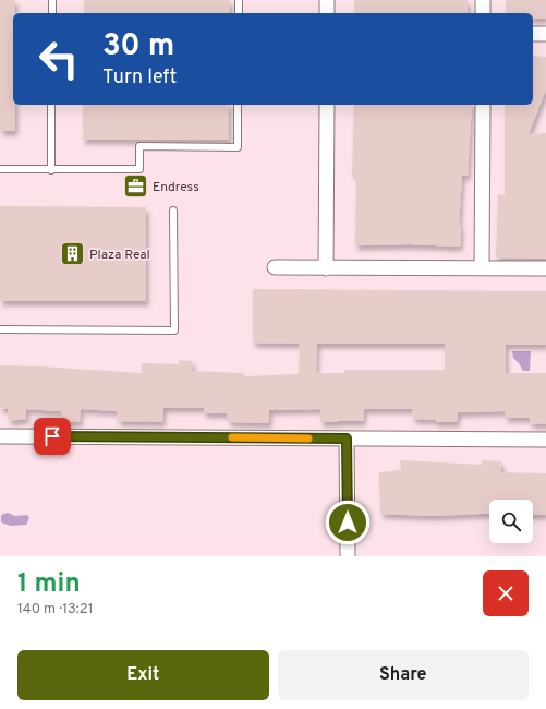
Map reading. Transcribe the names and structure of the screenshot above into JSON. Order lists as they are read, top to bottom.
{
  "places": {
    "office": ["Endress"],
    "building": ["Plaza Real"]
  },
  "page": {
    "turn": ["30 m", "Turn left"],
    "heading": ["1 min", "140 m · 13:21"],
    "buttons": ["Exit", "Share"]
  }
}
